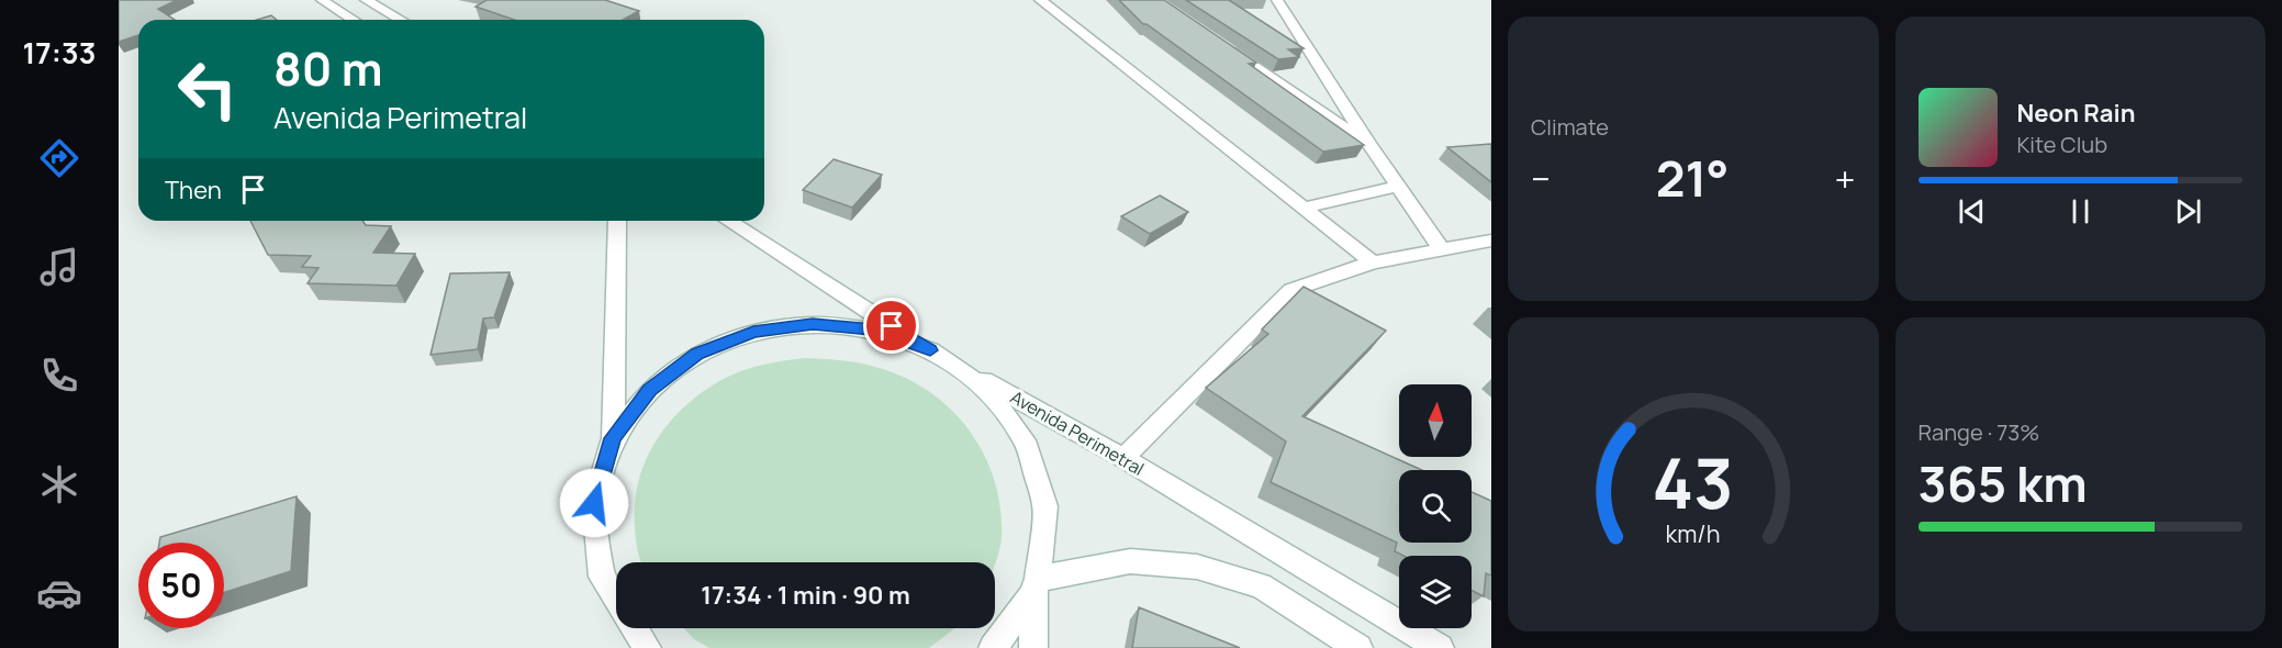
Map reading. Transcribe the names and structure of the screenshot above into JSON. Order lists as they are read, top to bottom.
{
  "streets": {
    "main road": ["Avenida Perimetral"]
  },
  "north": "top",
  "page": {
    "tabs": "17:33",
    "tile": [
      "Climate",
      ["Range · 73%", "365 km"]
    ],
    "turn": ["80 m", "Avenida Perimetral"],
    "song": ["Neon Rain", "Kite Club"],
    "heat": ["−", "21°", "+"],
    "then": "Then",
    "limit": "50",
    "trip": "17:34 · 1 min · 90 m",
    "gauge": ["43", "km/h"]
  }
}
